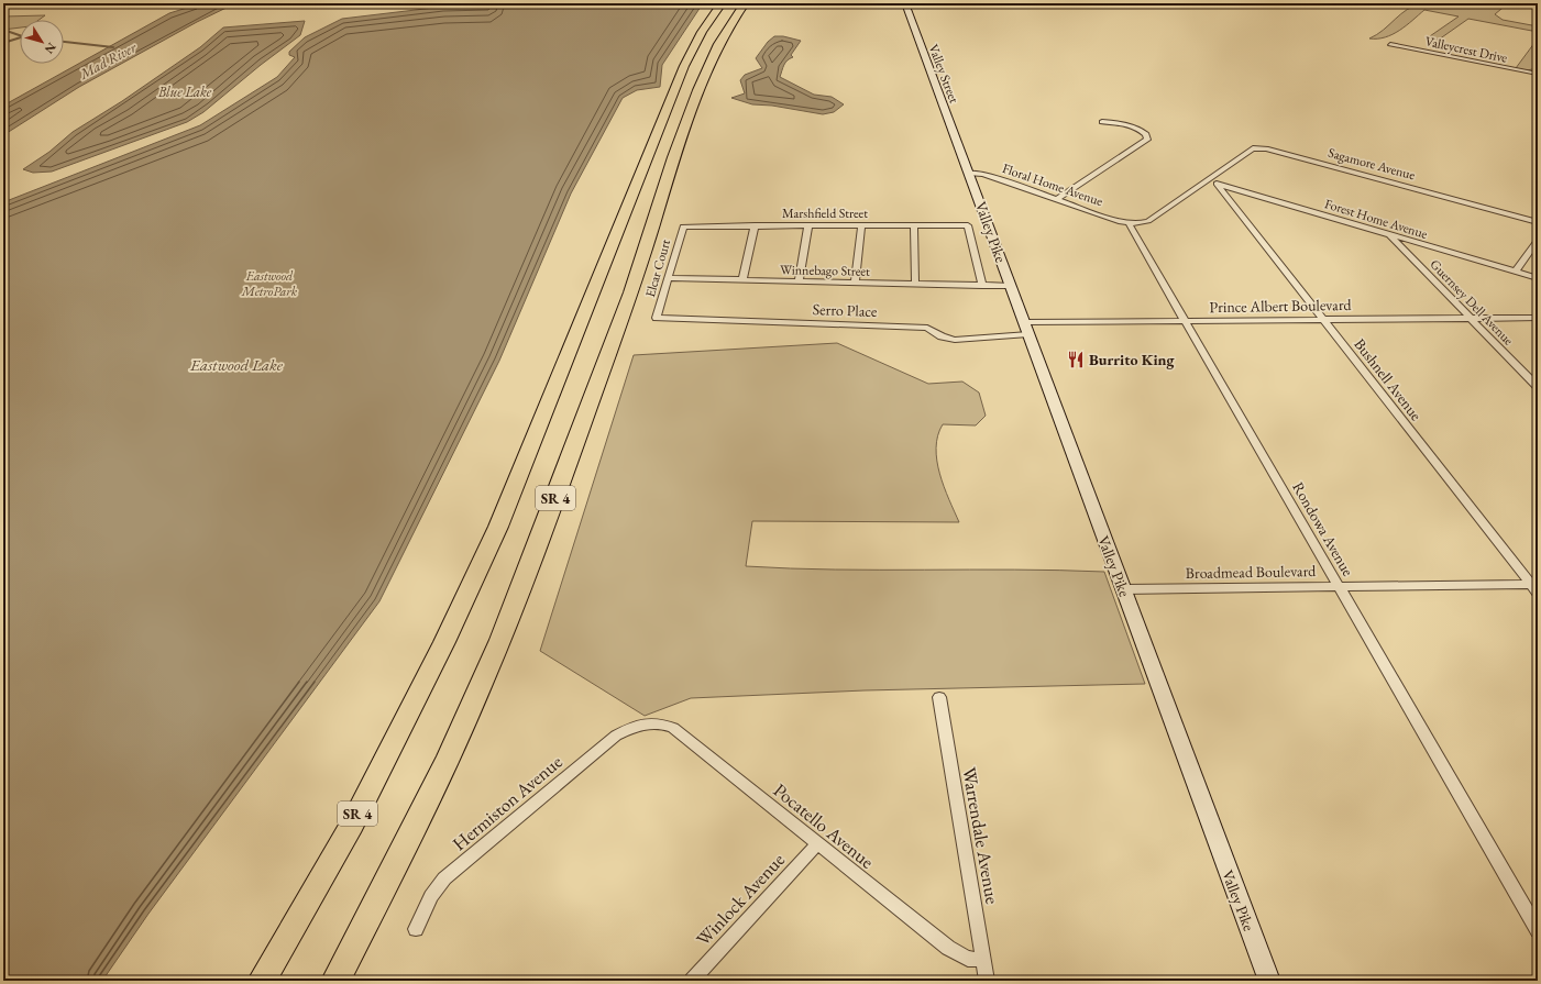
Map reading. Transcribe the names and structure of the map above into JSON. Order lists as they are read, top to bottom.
{
  "streets": {
    "highway": ["SR 4"],
    "street": [
      "Valleycrest Drive",
      "Valley Street",
      "Sagamore Avenue",
      "Floral Home Avenue",
      "Marshfield Street",
      "Forest Home Avenue",
      "Valley Pike",
      "Elcar Court",
      "Winnebago Street",
      "Guernsey Dell Avenue",
      "Prince Albert Boulevard",
      "Serro Place",
      "Bushnell Avenue",
      "Rondowa Avenue",
      "Broadmead Boulevard",
      "Hermiston Avenue",
      "Pocatello Avenue",
      "Warrendale Avenue",
      "Winlock Avenue"
    ]
  },
  "crossings": [
    ["Valley Street", "Valley Pike"],
    ["Sagamore Avenue", "Forest Home Avenue"],
    ["Sagamore Avenue", "Bushnell Avenue"],
    ["Floral Home Avenue", "Valley Pike"],
    ["Floral Home Avenue", "Rondowa Avenue"],
    ["Marshfield Street", "Elcar Court"],
    ["Marshfield Street", "Winnebago Street"],
    ["Forest Home Avenue", "Guernsey Dell Avenue"],
    ["Forest Home Avenue", "Bushnell Avenue"],
    ["Valley Pike", "Winnebago Street"],
    ["Valley Pike", "Prince Albert Boulevard"],
    ["Valley Pike", "Serro Place"],
    ["Valley Pike", "Broadmead Boulevard"],
    ["Elcar Court", "Winnebago Street"],
    ["Elcar Court", "Serro Place"],
    ["Guernsey Dell Avenue", "Prince Albert Boulevard"],
    ["Prince Albert Boulevard", "Serro Place"],
    ["Prince Albert Boulevard", "Bushnell Avenue"],
    ["Prince Albert Boulevard", "Rondowa Avenue"],
    ["Bushnell Avenue", "Broadmead Boulevard"],
    ["Rondowa Avenue", "Broadmead Boulevard"],
    ["Hermiston Avenue", "Pocatello Avenue"],
    ["Pocatello Avenue", "Warrendale Avenue"],
    ["Pocatello Avenue", "Winlock Avenue"]
  ],
  "water": ["Mad River", "Blue Lake", "Eastwood Lake"],
  "parks": ["Eastwood MetroPark"],
  "places": {
    "restaurant": ["Burrito King"]
  },
  "north": "bottom right"
}
